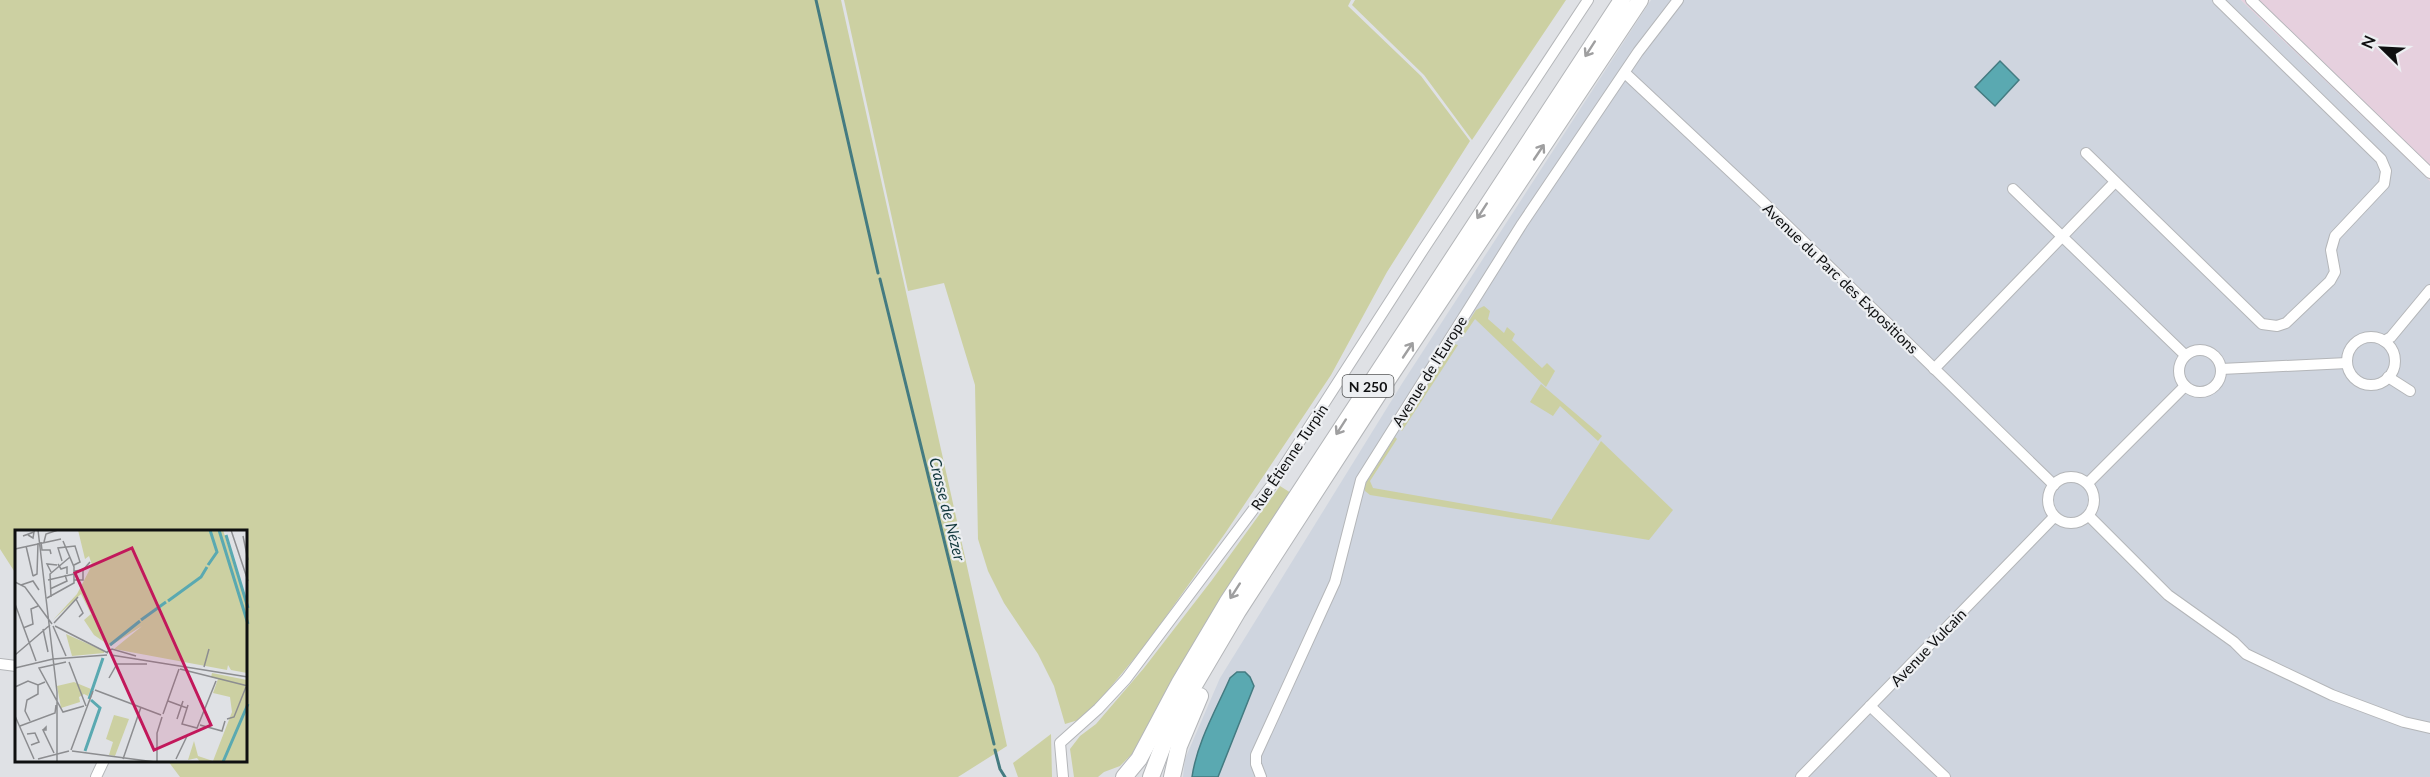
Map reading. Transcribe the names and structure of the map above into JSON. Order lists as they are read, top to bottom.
{
  "streets": {
    "highway": ["N 250"],
    "street": [
      "Avenue du Parc des Expositions",
      "Avenue de l'Europe",
      "Rue Étienne Turpin",
      "Avenue Vulcain"
    ]
  },
  "crossings": [
    ["Avenue du Parc des Expositions", "Avenue de l'Europe"],
    ["Avenue du Parc des Expositions", "Avenue Vulcain"]
  ],
  "water": ["Crasse de Nézer"],
  "north": "top left"
}
